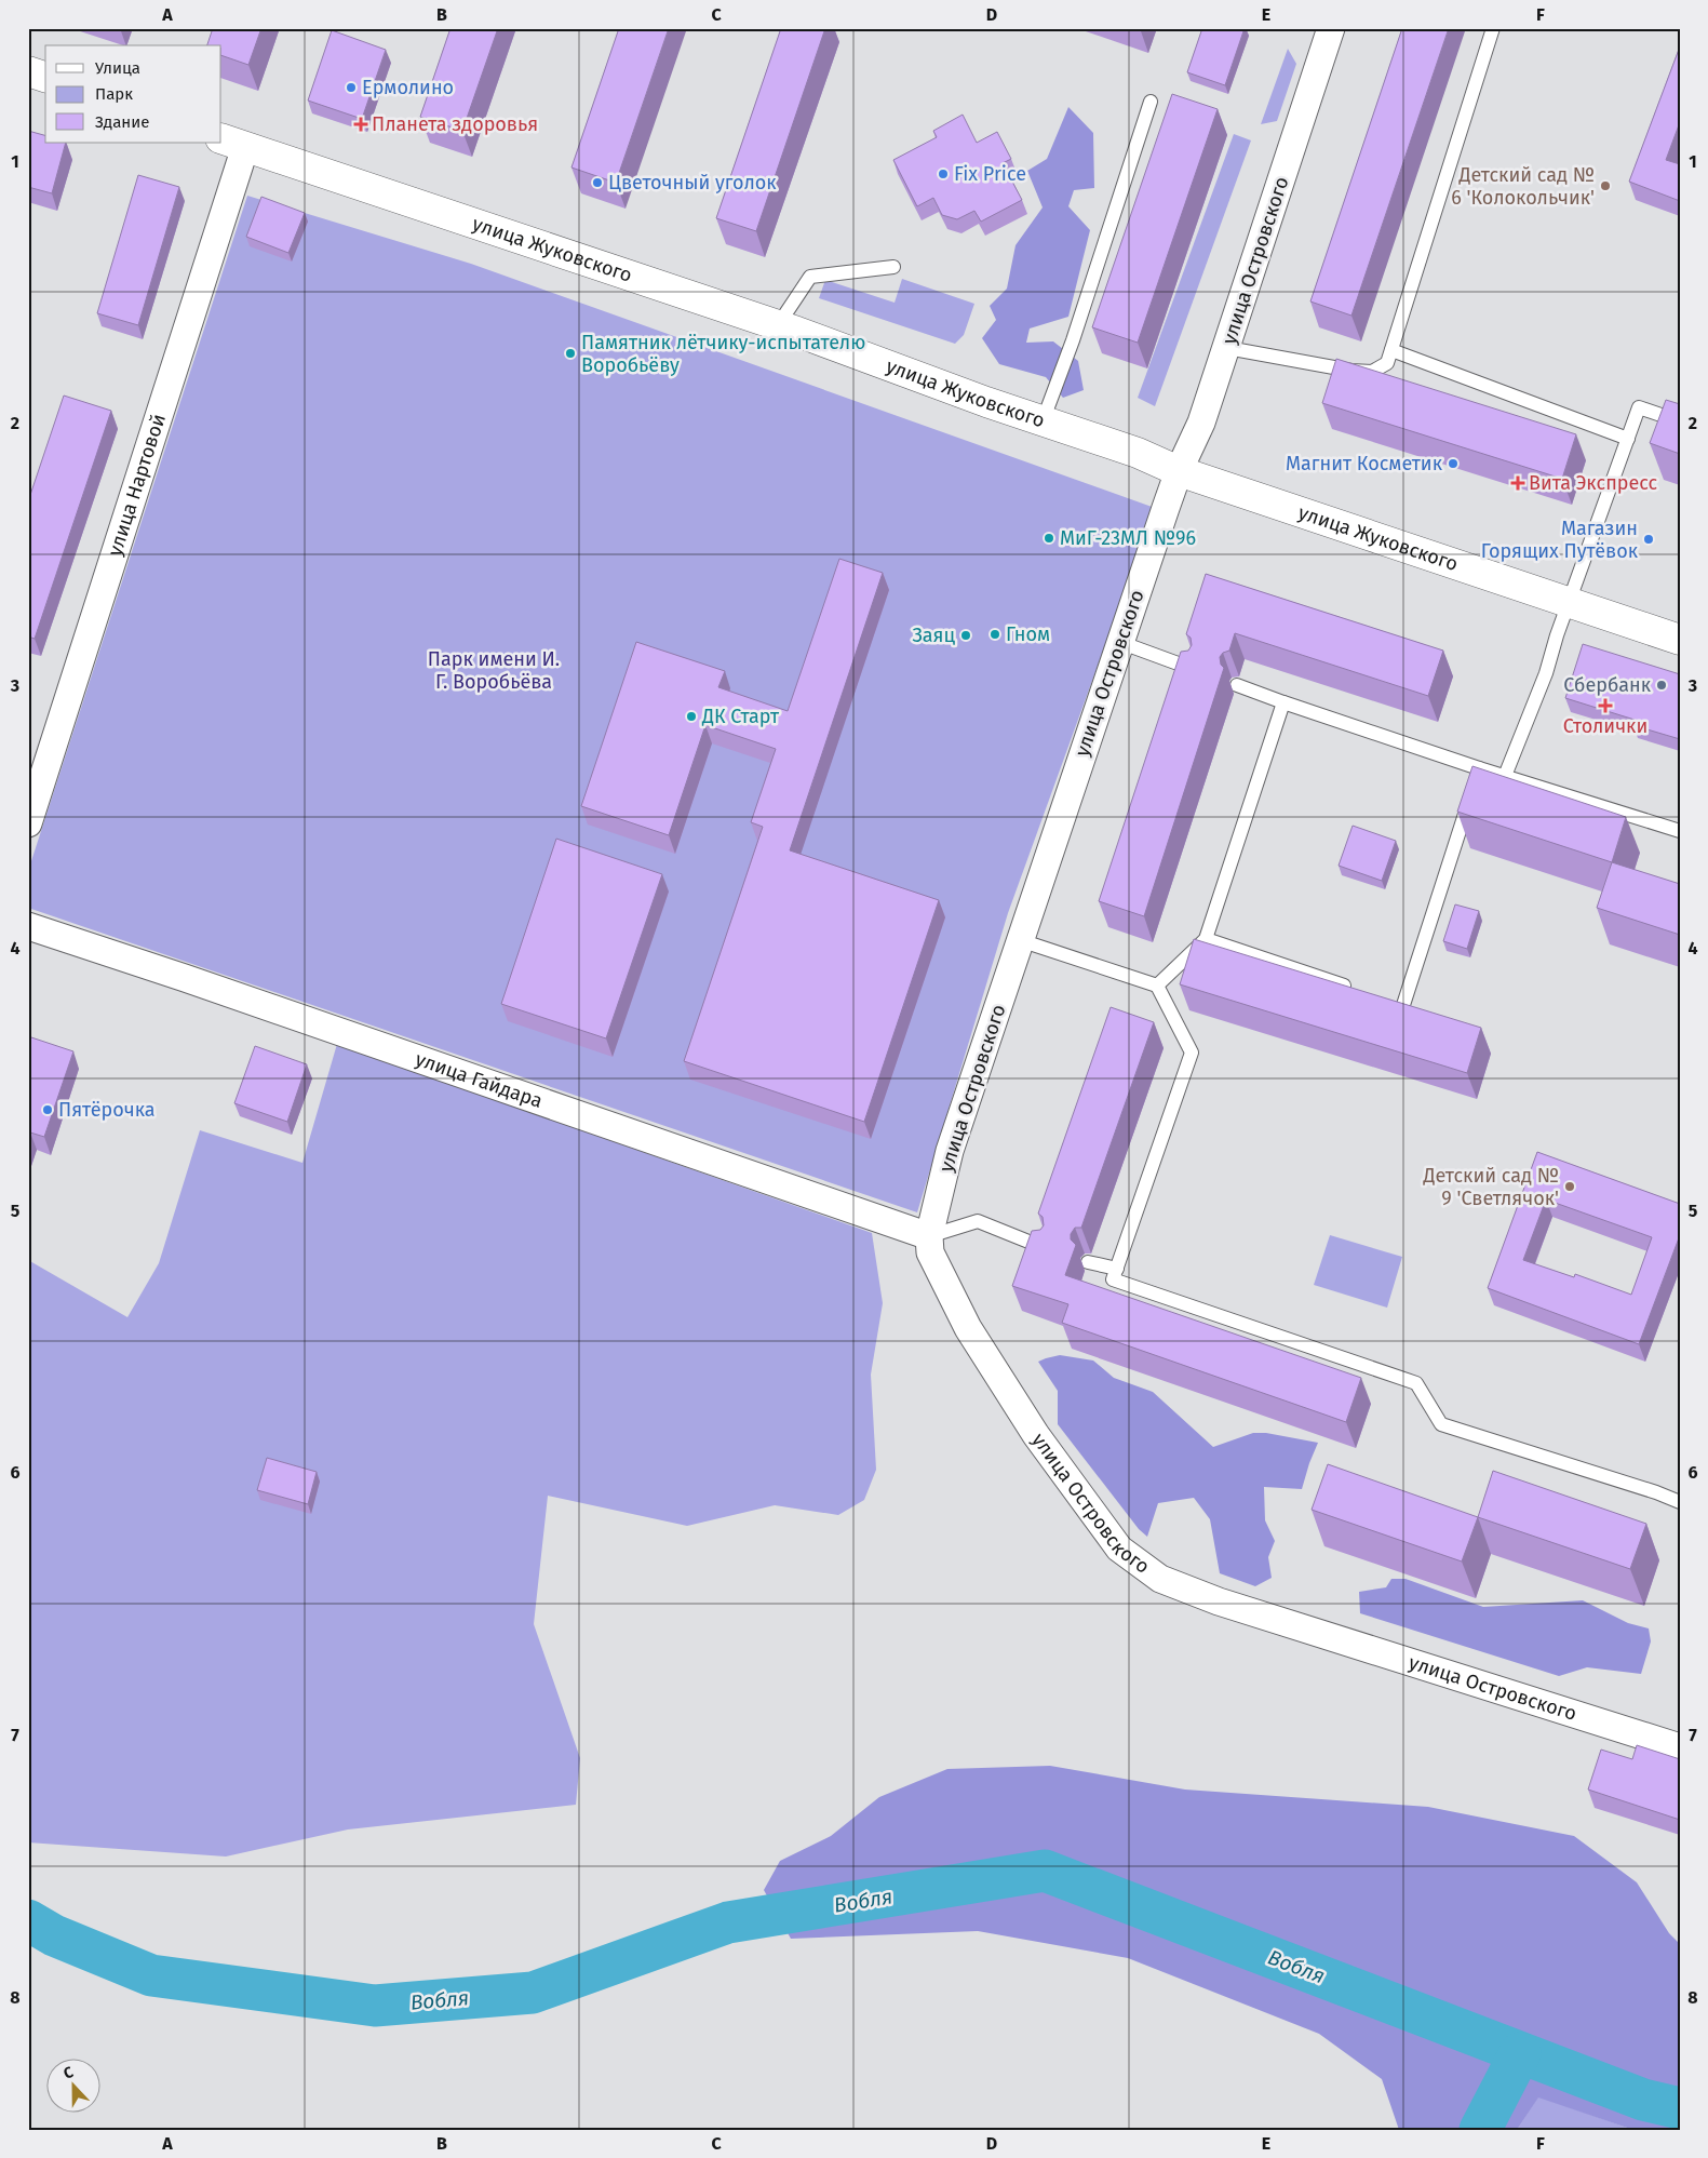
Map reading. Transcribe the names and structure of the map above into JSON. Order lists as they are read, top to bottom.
{
  "streets": {
    "street": [
      "улица Жуковского",
      "улица Островского",
      "улица Нартовой",
      "улица Гайдара"
    ]
  },
  "crossings": [
    ["улица Жуковского", "улица Островского"],
    ["улица Жуковского", "улица Нартовой"],
    ["улица Островского", "улица Гайдара"]
  ],
  "water": ["Вобля"],
  "parks": ["Парк имени И. Г. Воробьёва"],
  "places": {
    "other": [
      "Ермолино",
      "Fix Price",
      "Цветочный уголок",
      "Детский сад № 6 'Колокольчик'",
      "Памятник лётчику-испытателю Воробьёву",
      "Магнит Косметик",
      "МиГ-23МЛ №96",
      "Магазин Горящих Путёвок",
      "Гном",
      "Заяц",
      "Сбербанк",
      "ДК Старт",
      "Пятёрочка",
      "Детский сад № 9 'Светлячок'"
    ],
    "health": ["Планета здоровья", "Вита Экспресс", "Столички"]
  },
  "legend": ["Улица", "Парк", "Здание"],
  "north": "top",
  "grid": {
    "columns": [
      "A",
      "B",
      "C",
      "D",
      "E",
      "F"
    ],
    "rows": [
      "1",
      "2",
      "3",
      "4",
      "5",
      "6",
      "7",
      "8"
    ]
  }
}
